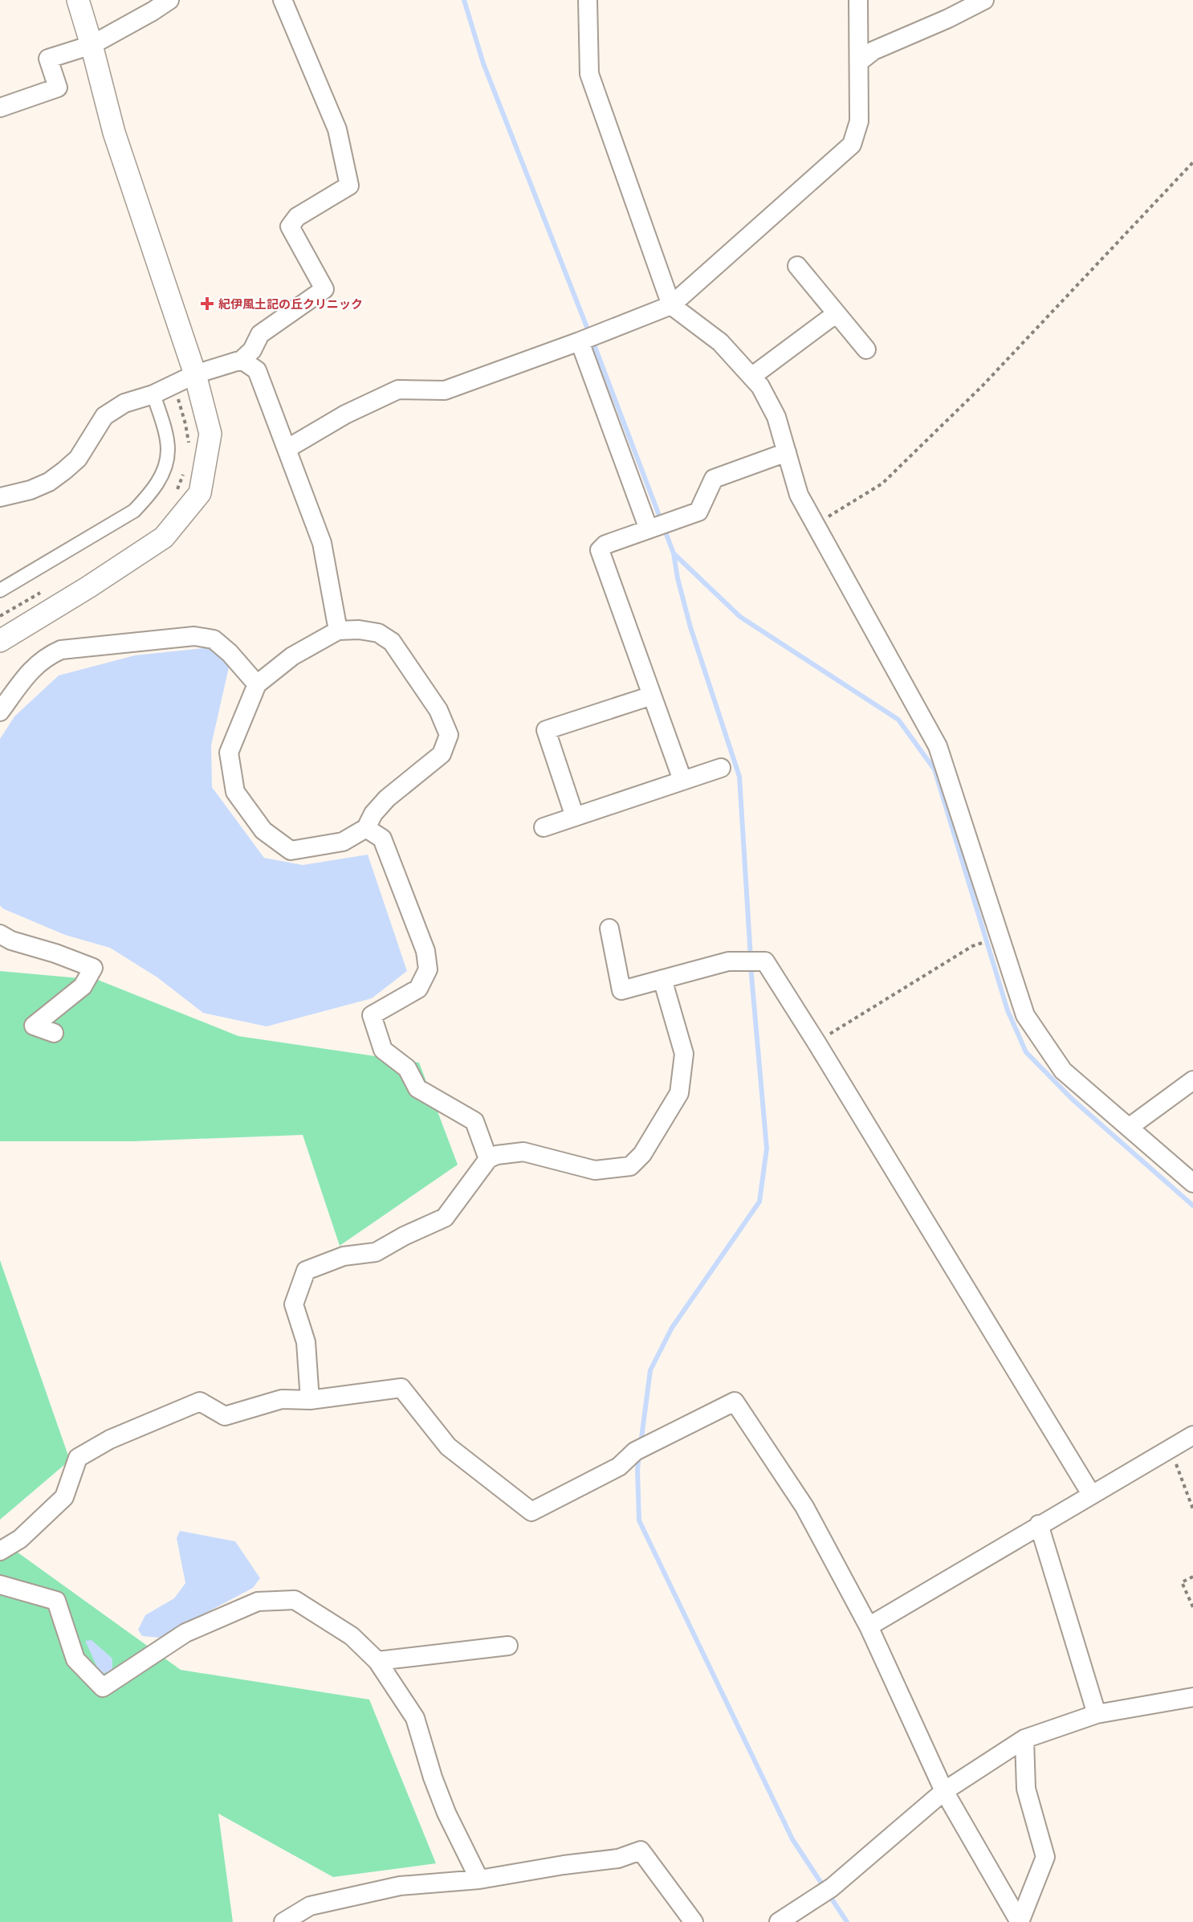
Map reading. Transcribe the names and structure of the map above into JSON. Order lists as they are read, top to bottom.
{
  "places": {
    "health": ["紀伊風土記の丘クリニック"]
  }
}
